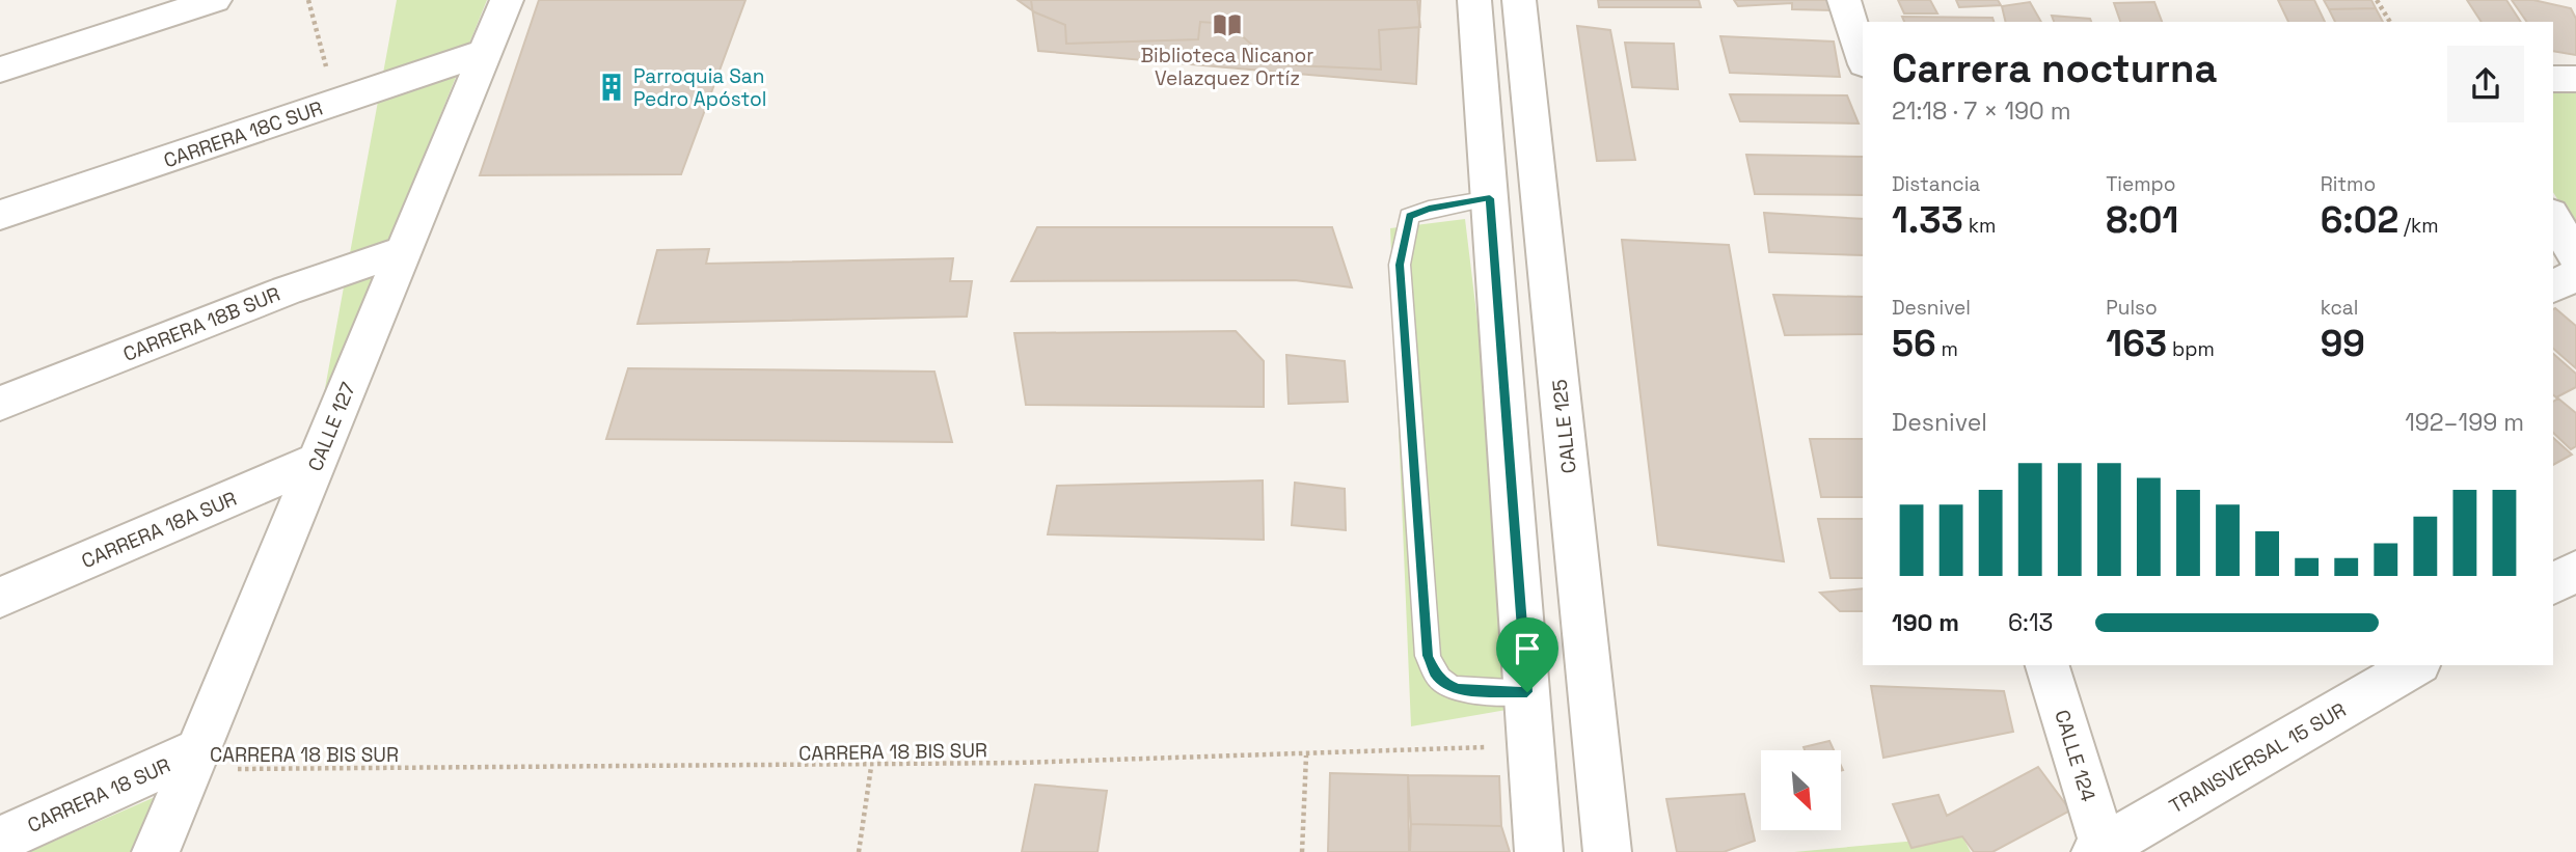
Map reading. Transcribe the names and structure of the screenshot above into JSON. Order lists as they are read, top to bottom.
{
  "streets": {
    "street": [
      "CARRERA 18C SUR",
      "CARRERA 18B SUR",
      "CALLE 127",
      "CALLE 125",
      "CARRERA 18A SUR",
      "CALLE 124",
      "TRANSVERSAL 15 SUR",
      "CARRERA 18 SUR"
    ],
    "path": ["CARRERA 18 BIS SUR"]
  },
  "crossings": [
    ["CARRERA 18C SUR", "CALLE 127"],
    ["CARRERA 18B SUR", "CALLE 127"],
    ["CALLE 127", "CARRERA 18A SUR"],
    ["CALLE 127", "CARRERA 18 BIS SUR"],
    ["CALLE 127", "CARRERA 18 SUR"],
    ["CARRERA 18 BIS SUR", "CARRERA 18 SUR"],
    ["CALLE 124", "TRANSVERSAL 15 SUR"]
  ],
  "places": {
    "library": ["Biblioteca Nicanor Velazquez Ortíz"],
    "building": ["Parroquia San Pedro Apóstol"]
  },
  "north": "bottom right",
  "page": {
    "heading": ["Carrera nocturna", "21:18 · 7 × 190 m"],
    "stats": [
      ["Distancia", "1.33 km"],
      ["Tiempo", "8:01"],
      ["Ritmo", "6:02 /km"],
      ["Desnivel", "56 m"],
      ["Pulso", "163 bpm"],
      ["kcal", "99"]
    ],
    "chart": ["Desnivel", "192–199 m"],
    "list": [
      {
        "name": "190 m",
        "note": "6:13"
      }
    ]
  }
}
